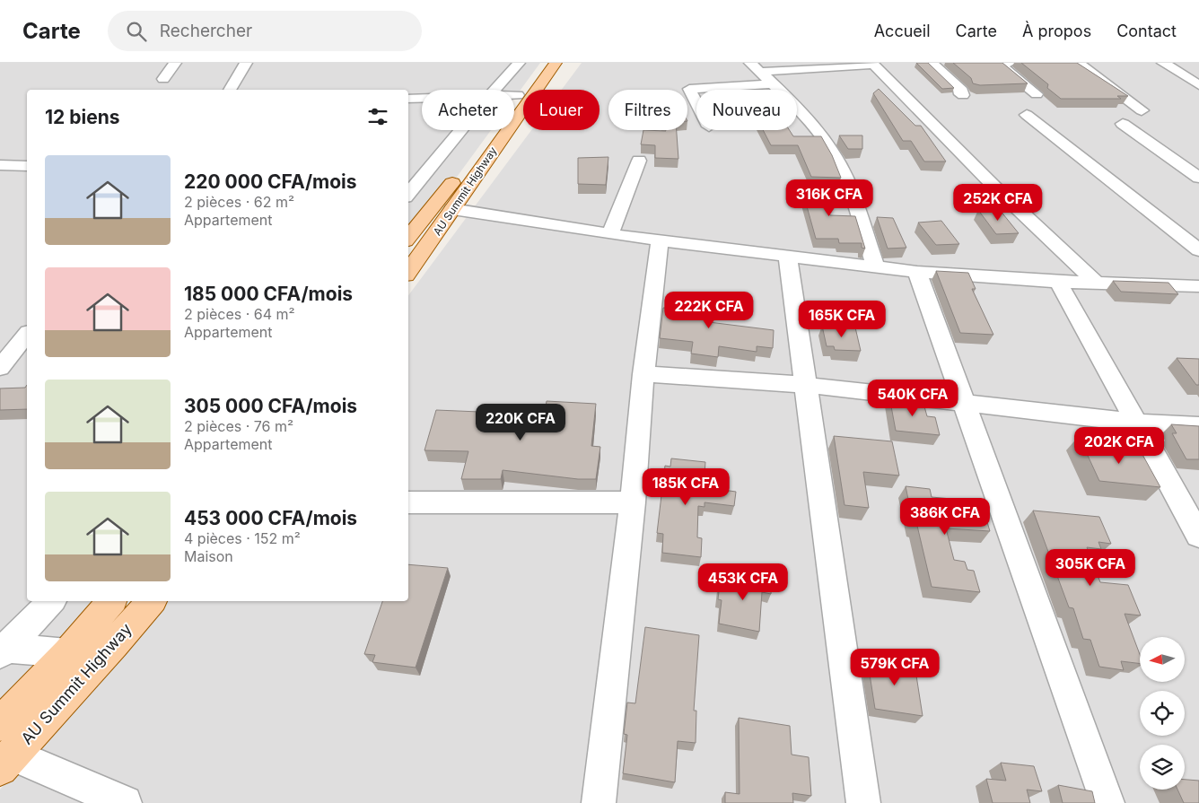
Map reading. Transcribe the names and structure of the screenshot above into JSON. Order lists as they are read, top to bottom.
{
  "streets": {
    "main road": ["AU Summit Highway"]
  },
  "north": "left",
  "page": {
    "header": "Carte",
    "search": "Rechercher",
    "nav": [
      "Accueil",
      "Carte",
      "À propos",
      "Contact"
    ],
    "chip": [
      "Acheter",
      "Louer",
      "Filtres",
      "Nouveau"
    ],
    "heading": "12 biens",
    "list": [
      {
        "name": "220 000 CFA/mois",
        "note": "2 pièces · 62 m² · Appartement"
      },
      {
        "name": "185 000 CFA/mois",
        "note": "2 pièces · 64 m² · Appartement"
      },
      {
        "name": "305 000 CFA/mois",
        "note": "2 pièces · 76 m² · Appartement"
      },
      {
        "name": "453 000 CFA/mois",
        "note": "4 pièces · 152 m² · Maison"
      }
    ],
    "price": [
      "316K CFA",
      "252K CFA",
      "222K CFA",
      "165K CFA",
      "540K CFA",
      "220K CFA",
      "202K CFA",
      "185K CFA",
      "386K CFA",
      "305K CFA",
      "453K CFA",
      "579K CFA"
    ]
  }
}
